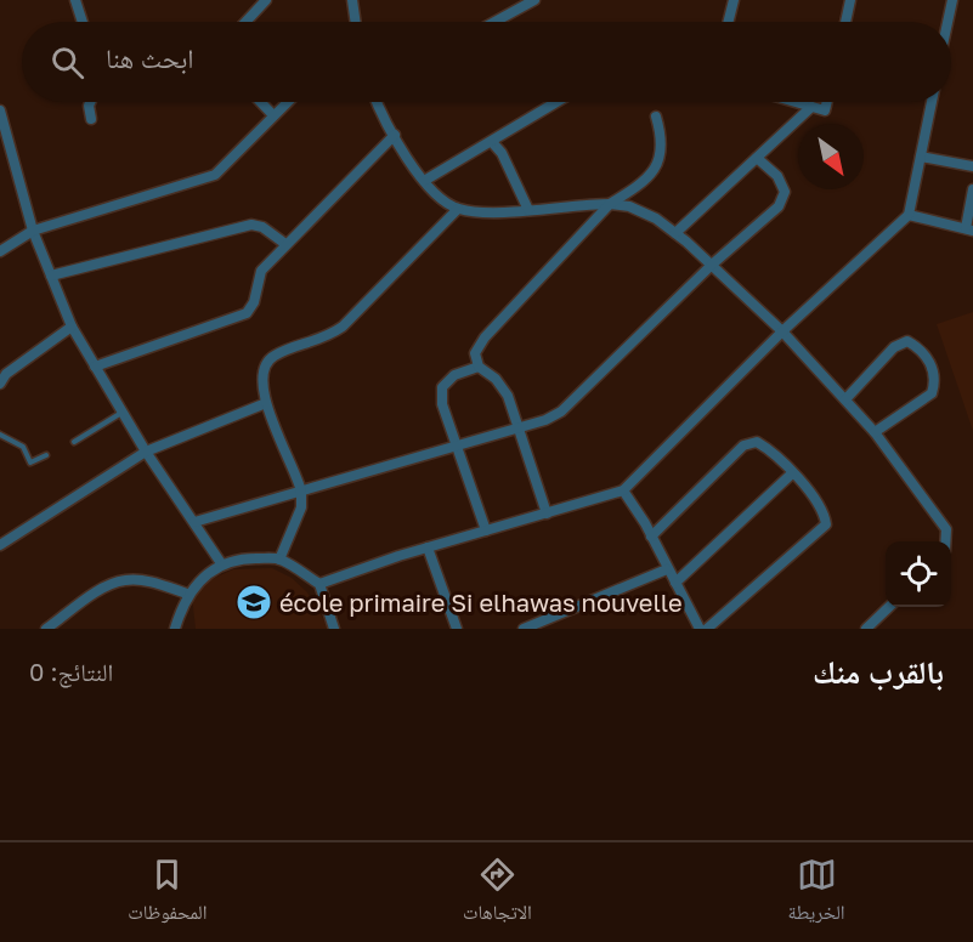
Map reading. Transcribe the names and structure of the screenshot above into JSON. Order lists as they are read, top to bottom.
{
  "places": {
    "school or university": ["école primaire Si elhawas nouvelle"]
  },
  "north": "bottom right",
  "page": {
    "search": "ابحث هنا",
    "heading": ["بالقرب منك", "النتائج: 0"],
    "nav": ["الخريطة", "الاتجاهات", "المحفوظات"]
  }
}
